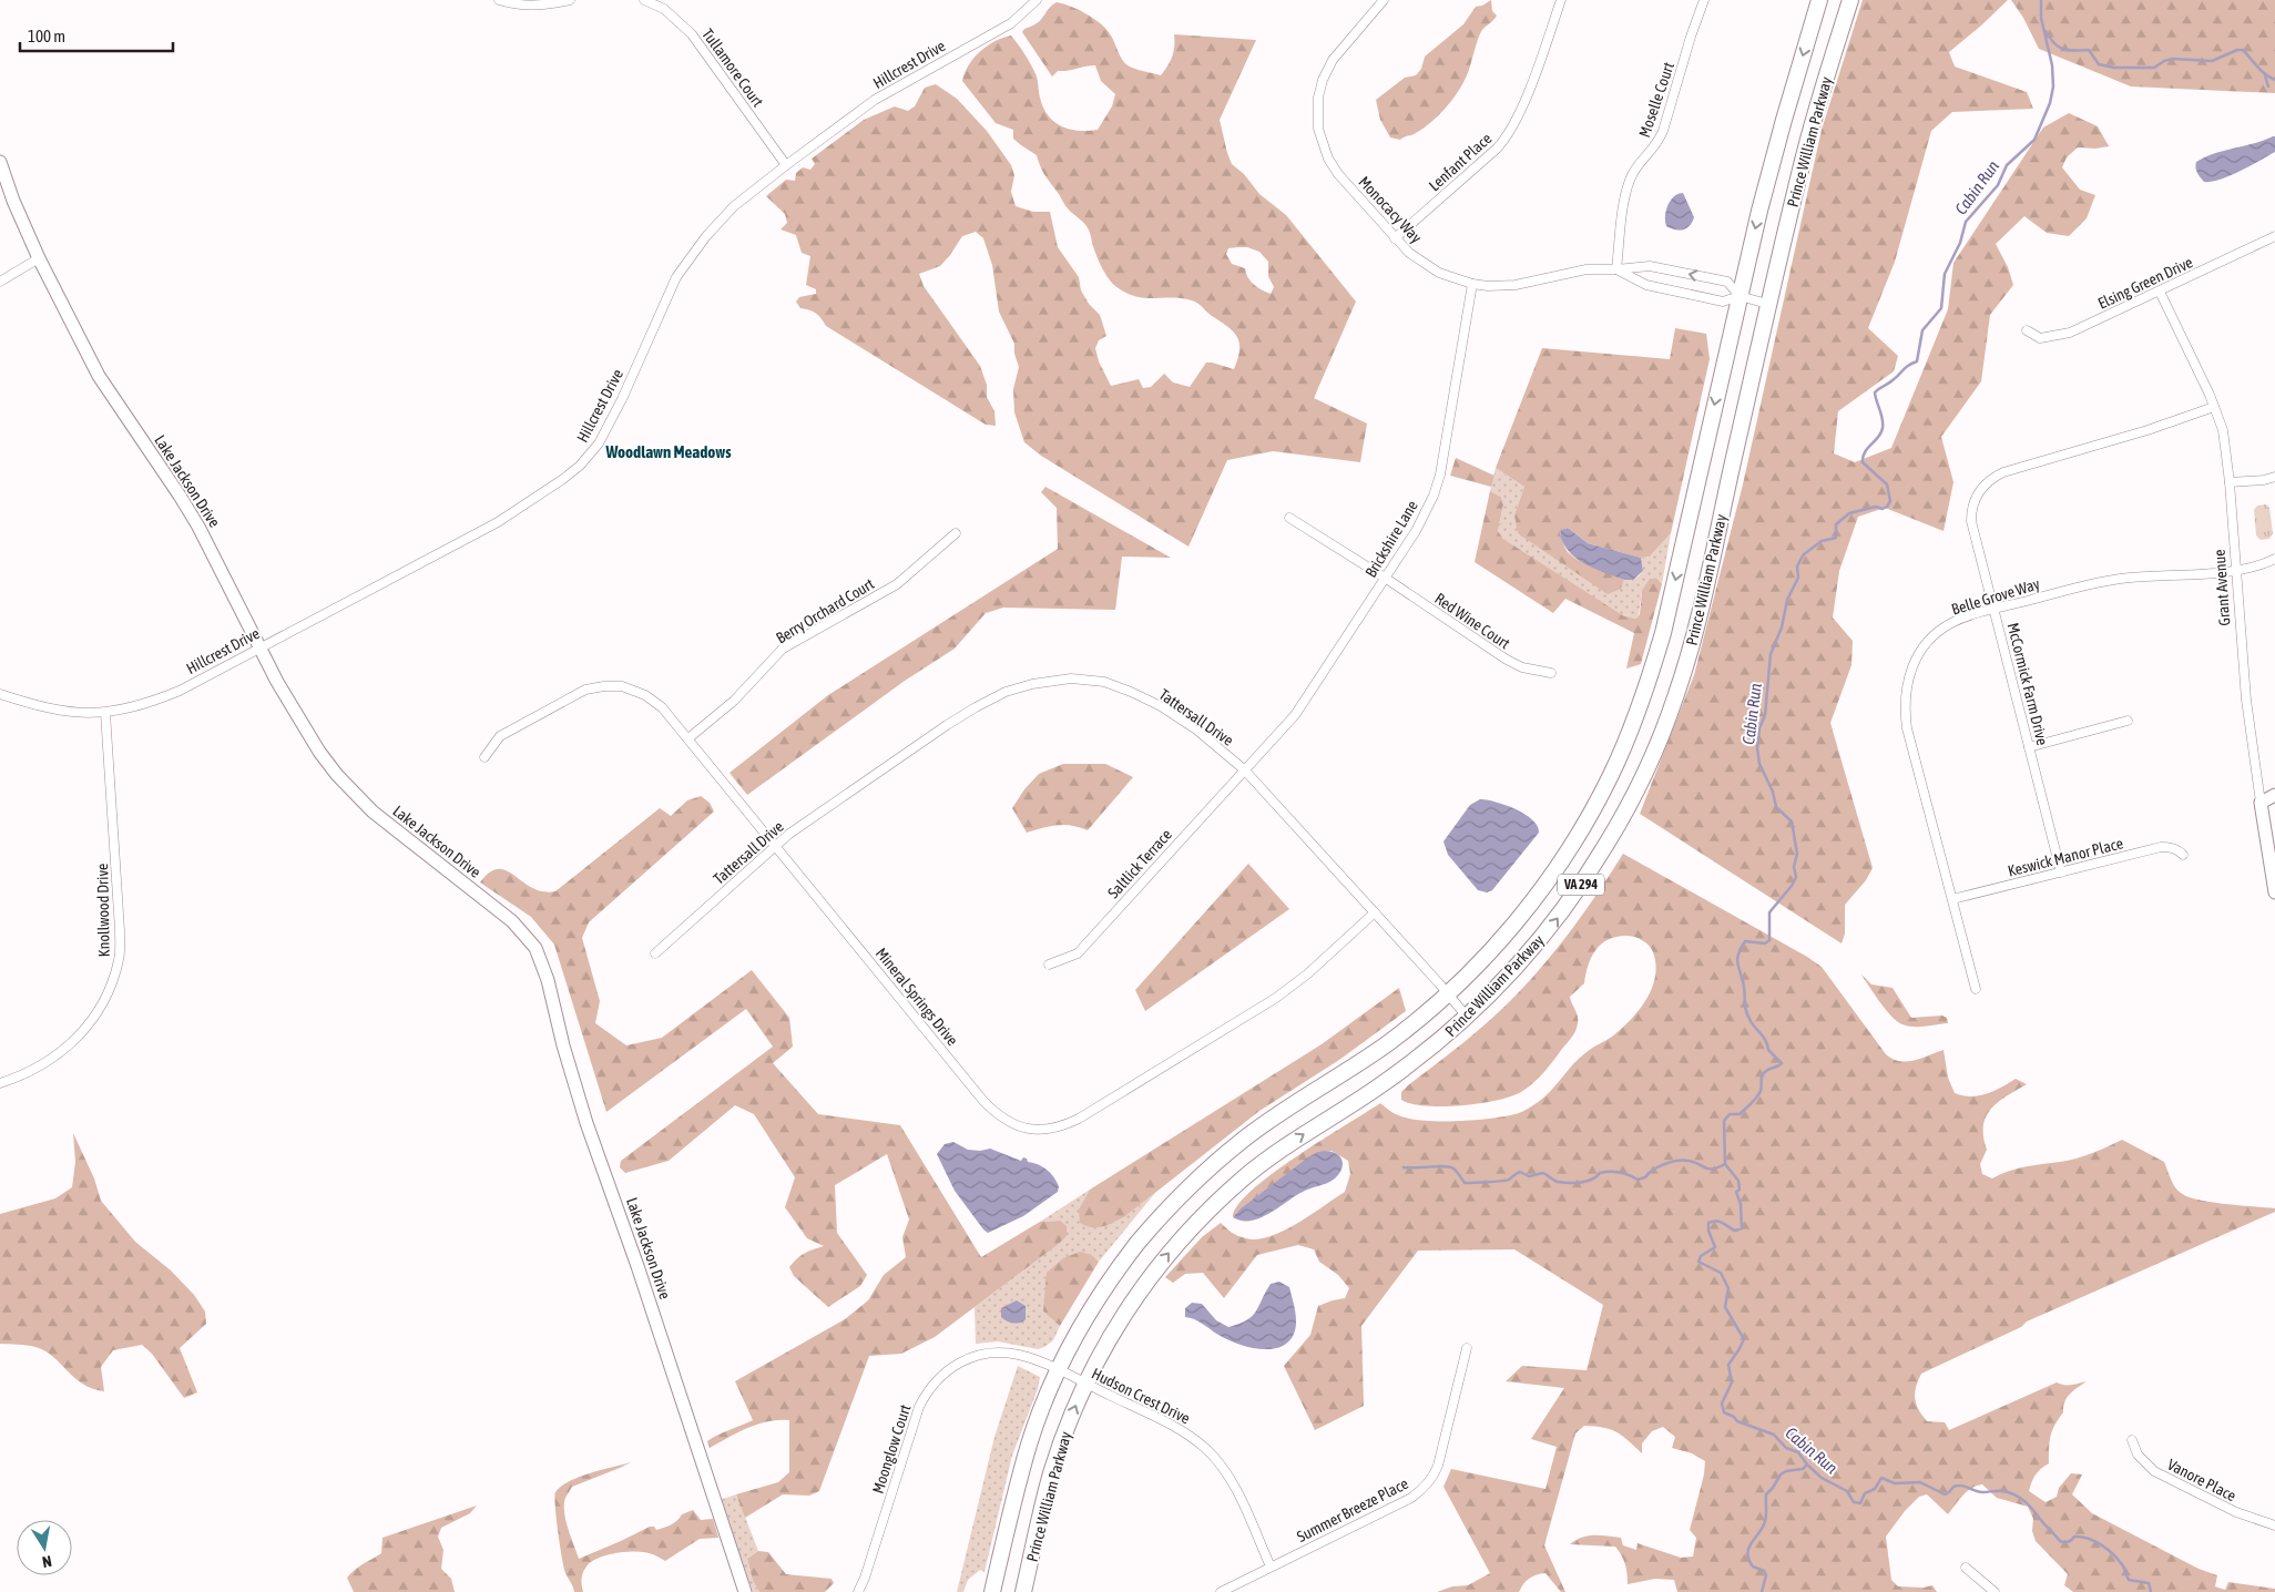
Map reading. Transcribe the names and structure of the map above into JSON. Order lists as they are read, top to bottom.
{
  "streets": {
    "highway": ["Prince William Parkway", "VA 294"],
    "street": [
      "Hillcrest Drive",
      "Tullamore Court",
      "Moselle Court",
      "Lenfant Place",
      "Monocacy Way",
      "Elsing Green Drive",
      "Lake Jackson Drive",
      "Brickshire Lane",
      "Grant Avenue",
      "Belle Grove Way",
      "Berry Orchard Court",
      "Red Wine Court",
      "McCormick Farm Drive",
      "Tattersall Drive",
      "Keswick Manor Place",
      "Saltlick Terrace",
      "Knollwood Drive",
      "Mineral Springs Drive",
      "Hudson Crest Drive",
      "Moonglow Court",
      "Vanore Place",
      "Summer Breeze Place"
    ]
  },
  "crossings": [
    ["Hillcrest Drive", "Tullamore Court"],
    ["Hillcrest Drive", "Lake Jackson Drive"],
    ["Hillcrest Drive", "Knollwood Drive"],
    ["Moselle Court", "Monocacy Way"],
    ["Prince William Parkway", "Monocacy Way"],
    ["Prince William Parkway", "Tattersall Drive"],
    ["Prince William Parkway", "Hudson Crest Drive"],
    ["Prince William Parkway", "Moonglow Court"],
    ["Lenfant Place", "Monocacy Way"],
    ["Monocacy Way", "Brickshire Lane"],
    ["Elsing Green Drive", "Grant Avenue"],
    ["Brickshire Lane", "Red Wine Court"],
    ["Brickshire Lane", "Tattersall Drive"],
    ["Brickshire Lane", "Saltlick Terrace"],
    ["Grant Avenue", "Belle Grove Way"],
    ["Grant Avenue", "McCormick Farm Drive"],
    ["Belle Grove Way", "McCormick Farm Drive"],
    ["Belle Grove Way", "Keswick Manor Place"],
    ["Berry Orchard Court", "Mineral Springs Drive"],
    ["McCormick Farm Drive", "Keswick Manor Place"],
    ["Tattersall Drive", "Saltlick Terrace"],
    ["Tattersall Drive", "Mineral Springs Drive"],
    ["Hudson Crest Drive", "Moonglow Court"],
    ["Hudson Crest Drive", "Summer Breeze Place"]
  ],
  "districts": ["Woodlawn Meadows"],
  "water": ["Cabin Run"],
  "scale_bar": "100 m",
  "north": "bottom"
}
